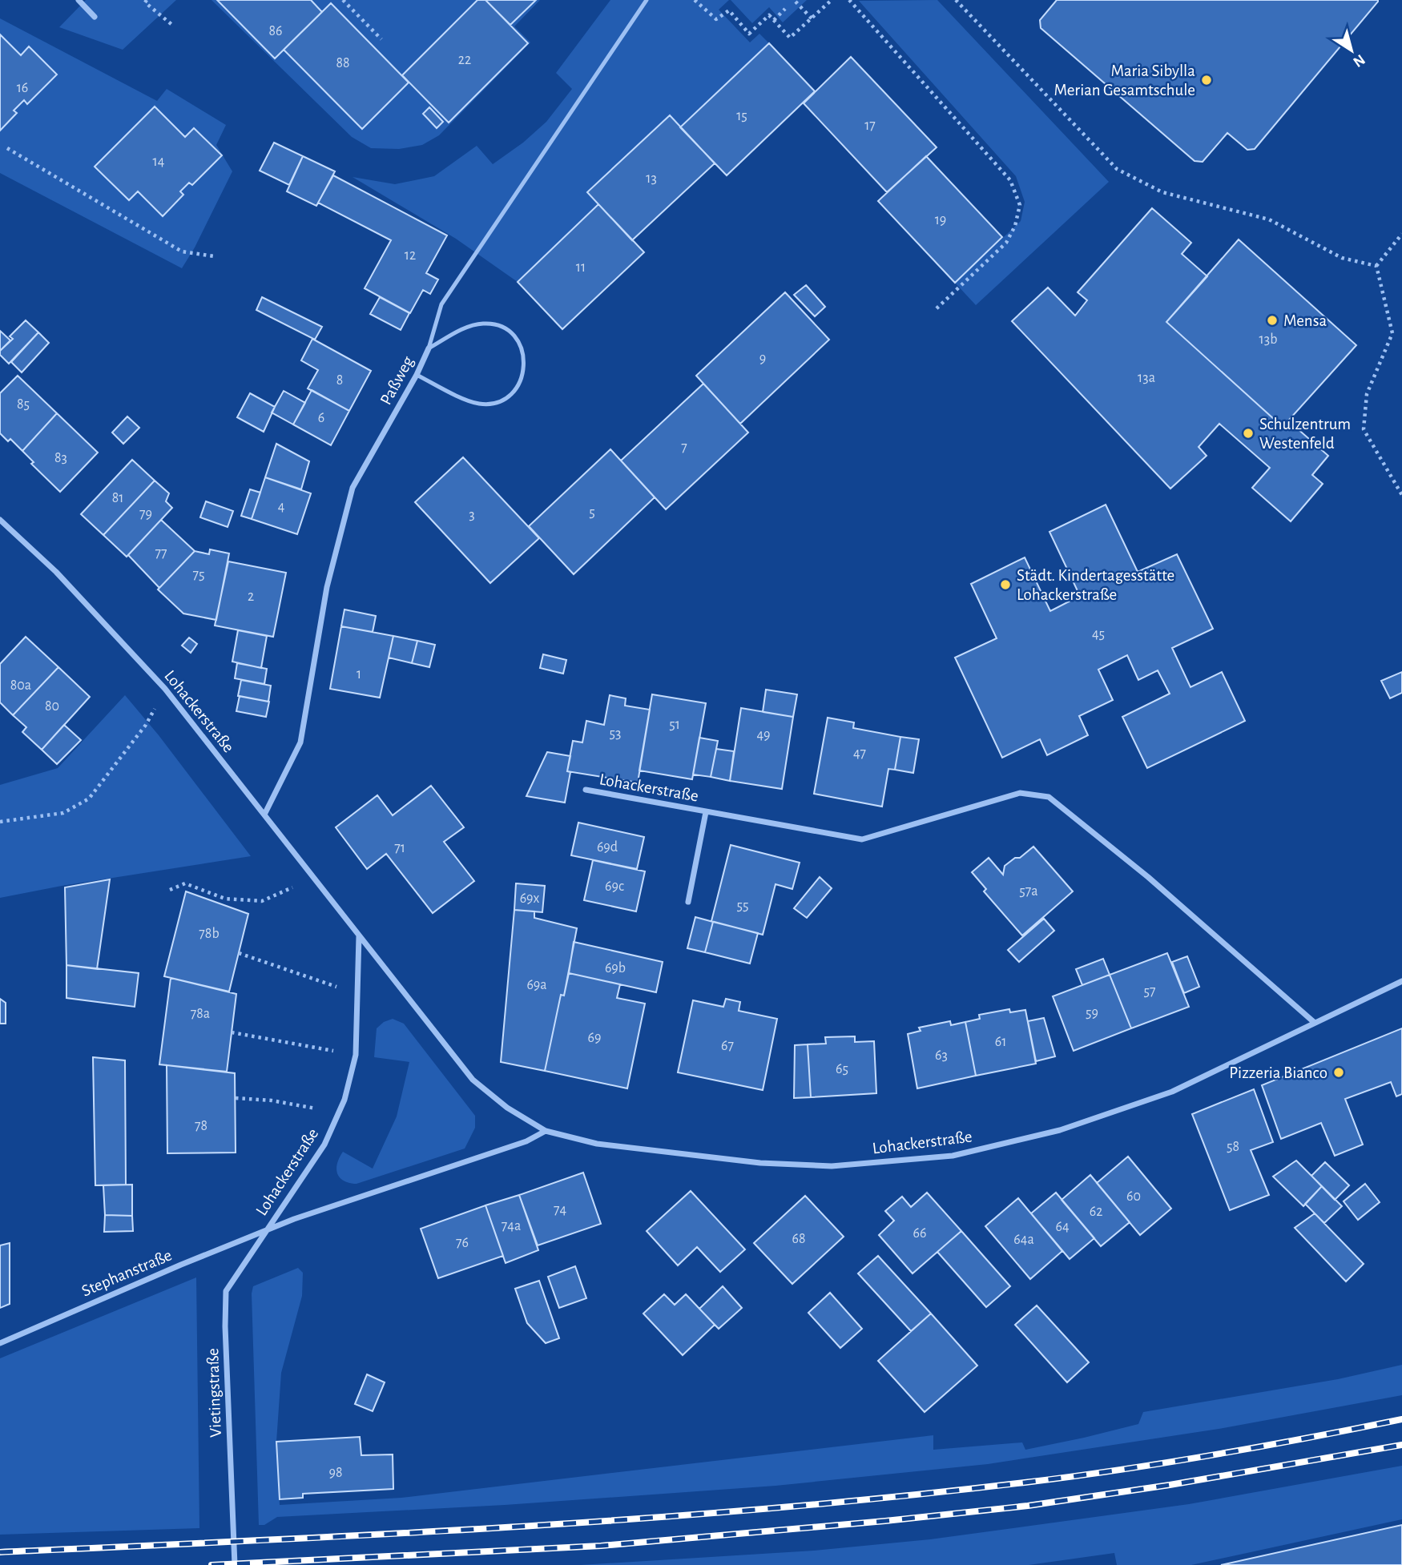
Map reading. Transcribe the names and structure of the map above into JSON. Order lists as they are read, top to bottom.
{
  "streets": {
    "street": [
      "Paßweg",
      "Lohackerstraße",
      "Stephanstraße",
      "Vietingstraße"
    ]
  },
  "crossings": [
    ["Paßweg", "Lohackerstraße"],
    ["Lohackerstraße", "Stephanstraße"],
    ["Lohackerstraße", "Vietingstraße"],
    ["Stephanstraße", "Vietingstraße"]
  ],
  "places": [
    "Maria Sibylla Merian Gesamtschule",
    "Mensa",
    "Schulzentrum Westenfeld",
    "Städt. Kindertagesstätte Lohackerstraße",
    "Pizzeria Bianco"
  ],
  "house_numbers": [
    "86",
    "22",
    "88",
    "16",
    "15",
    "17",
    "14",
    "13",
    "19",
    "12",
    "11",
    "13b",
    "9",
    "13a",
    "8",
    "85",
    "6",
    "7",
    "83",
    "81",
    "4",
    "5",
    "79",
    "3",
    "77",
    "75",
    "2",
    "45",
    "1",
    "80a",
    "80",
    "51",
    "53",
    "49",
    "47",
    "69d",
    "71",
    "69c",
    "57a",
    "69x",
    "55",
    "78b",
    "69b",
    "69a",
    "57",
    "59",
    "78a",
    "69",
    "61",
    "67",
    "63",
    "65",
    "78",
    "58",
    "60",
    "74",
    "62",
    "74a",
    "64",
    "66",
    "68",
    "64a",
    "76",
    "98"
  ],
  "north": "bottom right"
}
